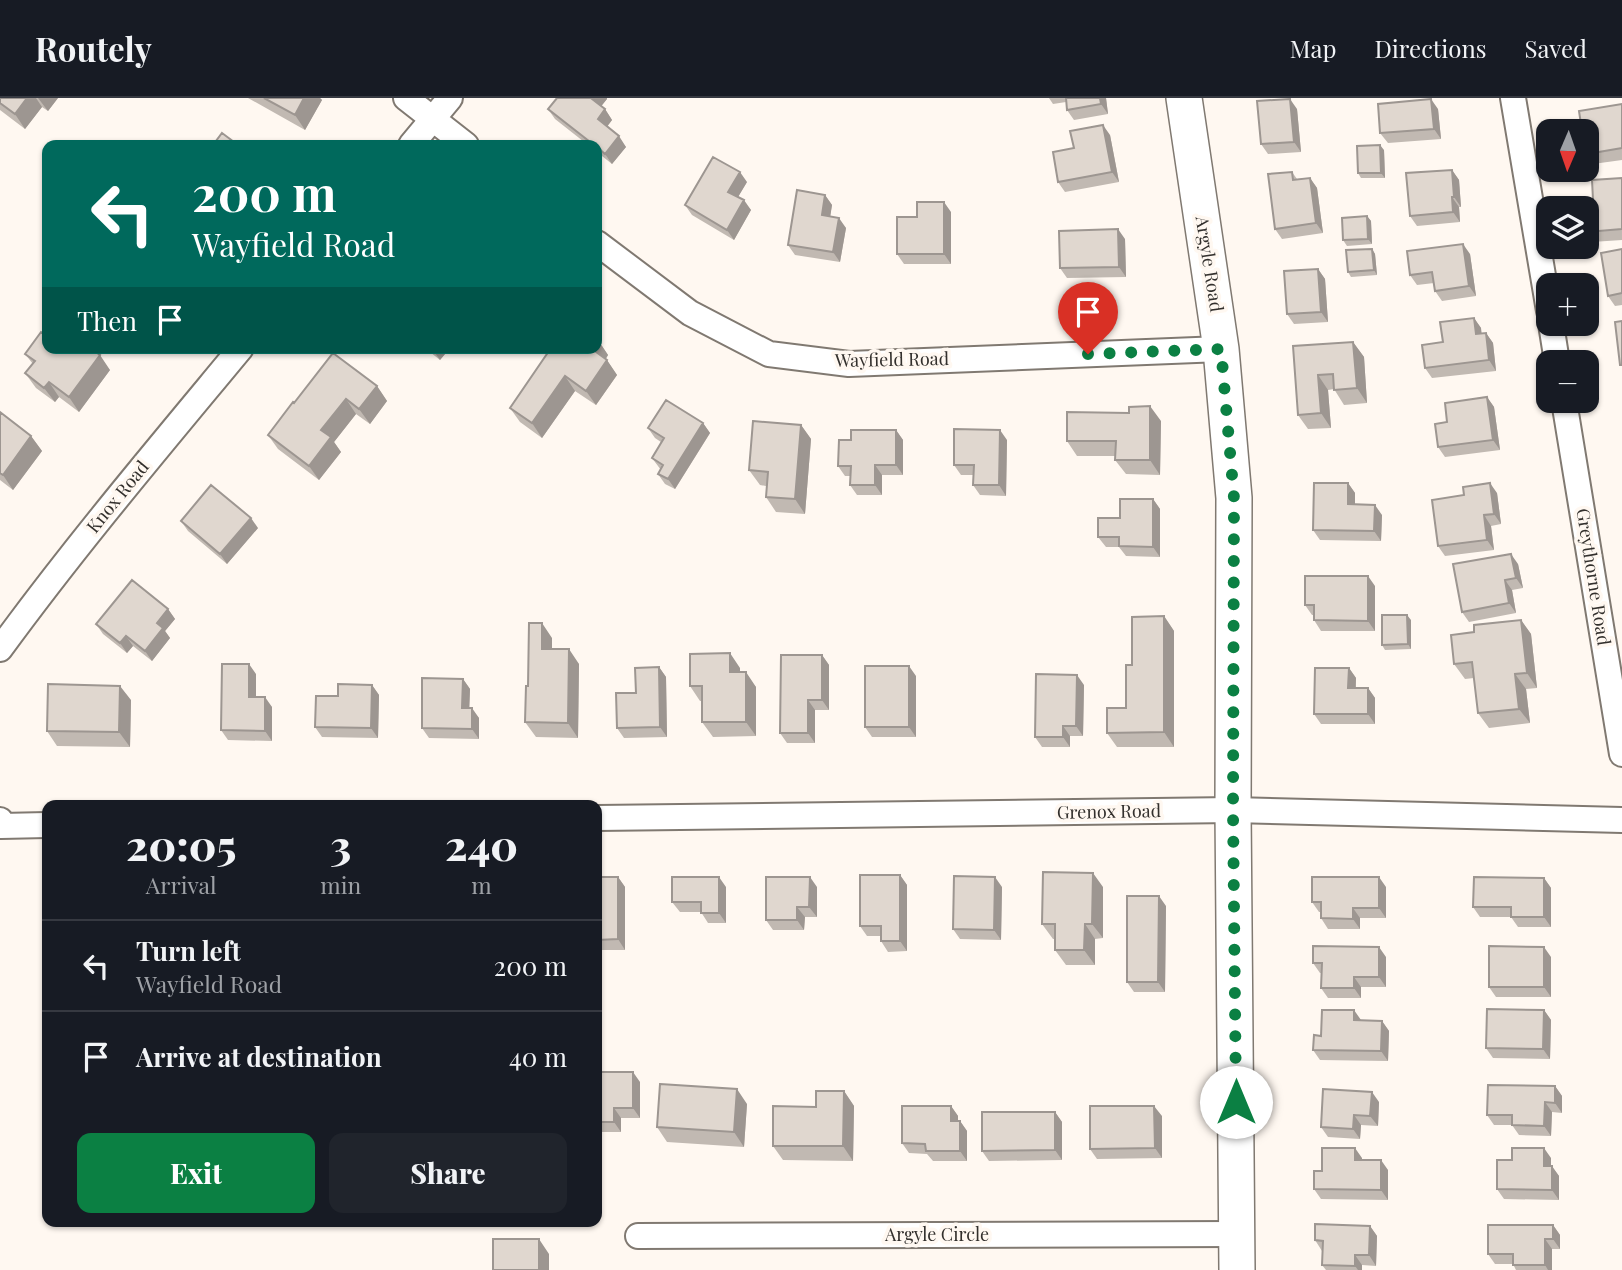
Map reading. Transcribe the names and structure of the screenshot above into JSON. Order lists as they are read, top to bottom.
{
  "streets": {
    "street": [
      "Argyle Road",
      "Wayfield Road",
      "Knox Road",
      "Greythorne Road",
      "Grenox Road",
      "Argyle Circle"
    ]
  },
  "crossings": [
    ["Argyle Road", "Wayfield Road"],
    ["Argyle Road", "Grenox Road"],
    ["Argyle Road", "Argyle Circle"]
  ],
  "north": "bottom",
  "page": {
    "header": "Routely",
    "nav": ["Map", "Directions", "Saved"],
    "map_buttons": ["+", "−"],
    "turn": ["200 m", "Wayfield Road"],
    "then": "Then",
    "eta": [
      "20:05",
      "Arrival",
      "3",
      "min",
      "240",
      "m"
    ],
    "list": [
      {
        "name": "Turn left",
        "note": "Wayfield Road",
        "value": "200 m"
      },
      {
        "name": "Arrive at destination",
        "value": "40 m"
      }
    ],
    "buttons": ["Exit", "Share"]
  }
}
